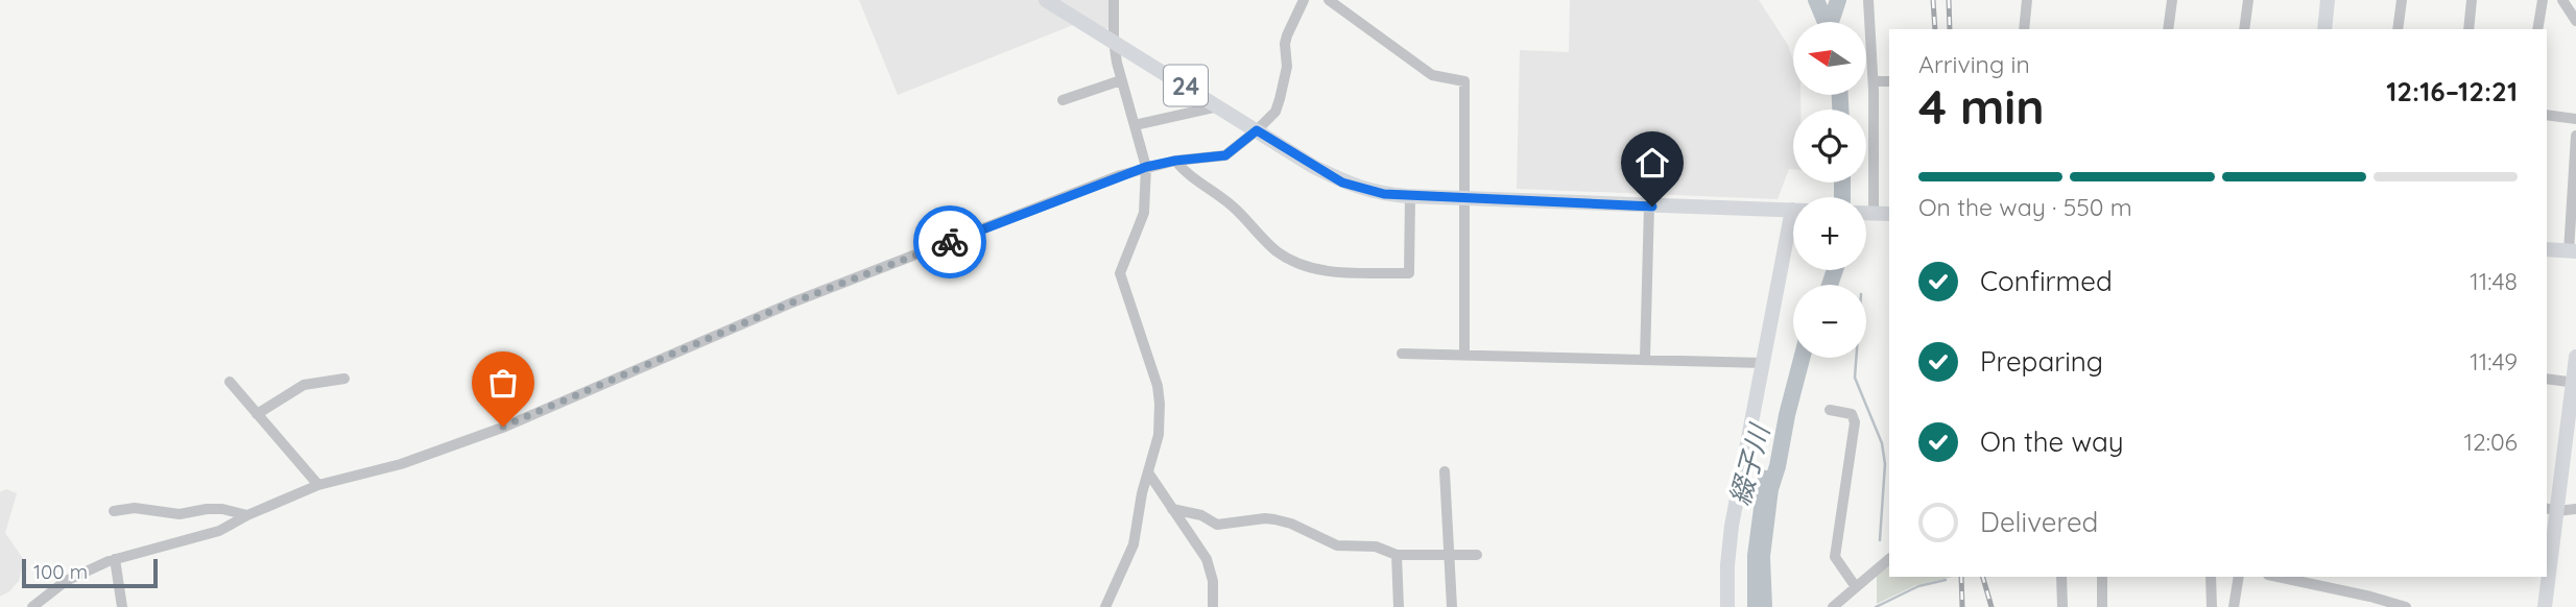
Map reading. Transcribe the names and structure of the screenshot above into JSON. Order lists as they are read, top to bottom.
{
  "streets": {
    "main road": ["24"]
  },
  "water": ["綴子川"],
  "scale_bar": "100 m",
  "north": "left",
  "page": {
    "map_buttons": ["+", "−"],
    "heading": ["4 min", "Arriving in", "12:16–12:21"],
    "bar": "On the way · 550 m",
    "list": [
      ["Confirmed", "11:48"],
      ["Preparing", "11:49"],
      ["On the way", "12:06"],
      "Delivered"
    ],
    "scale": "100 m"
  }
}
